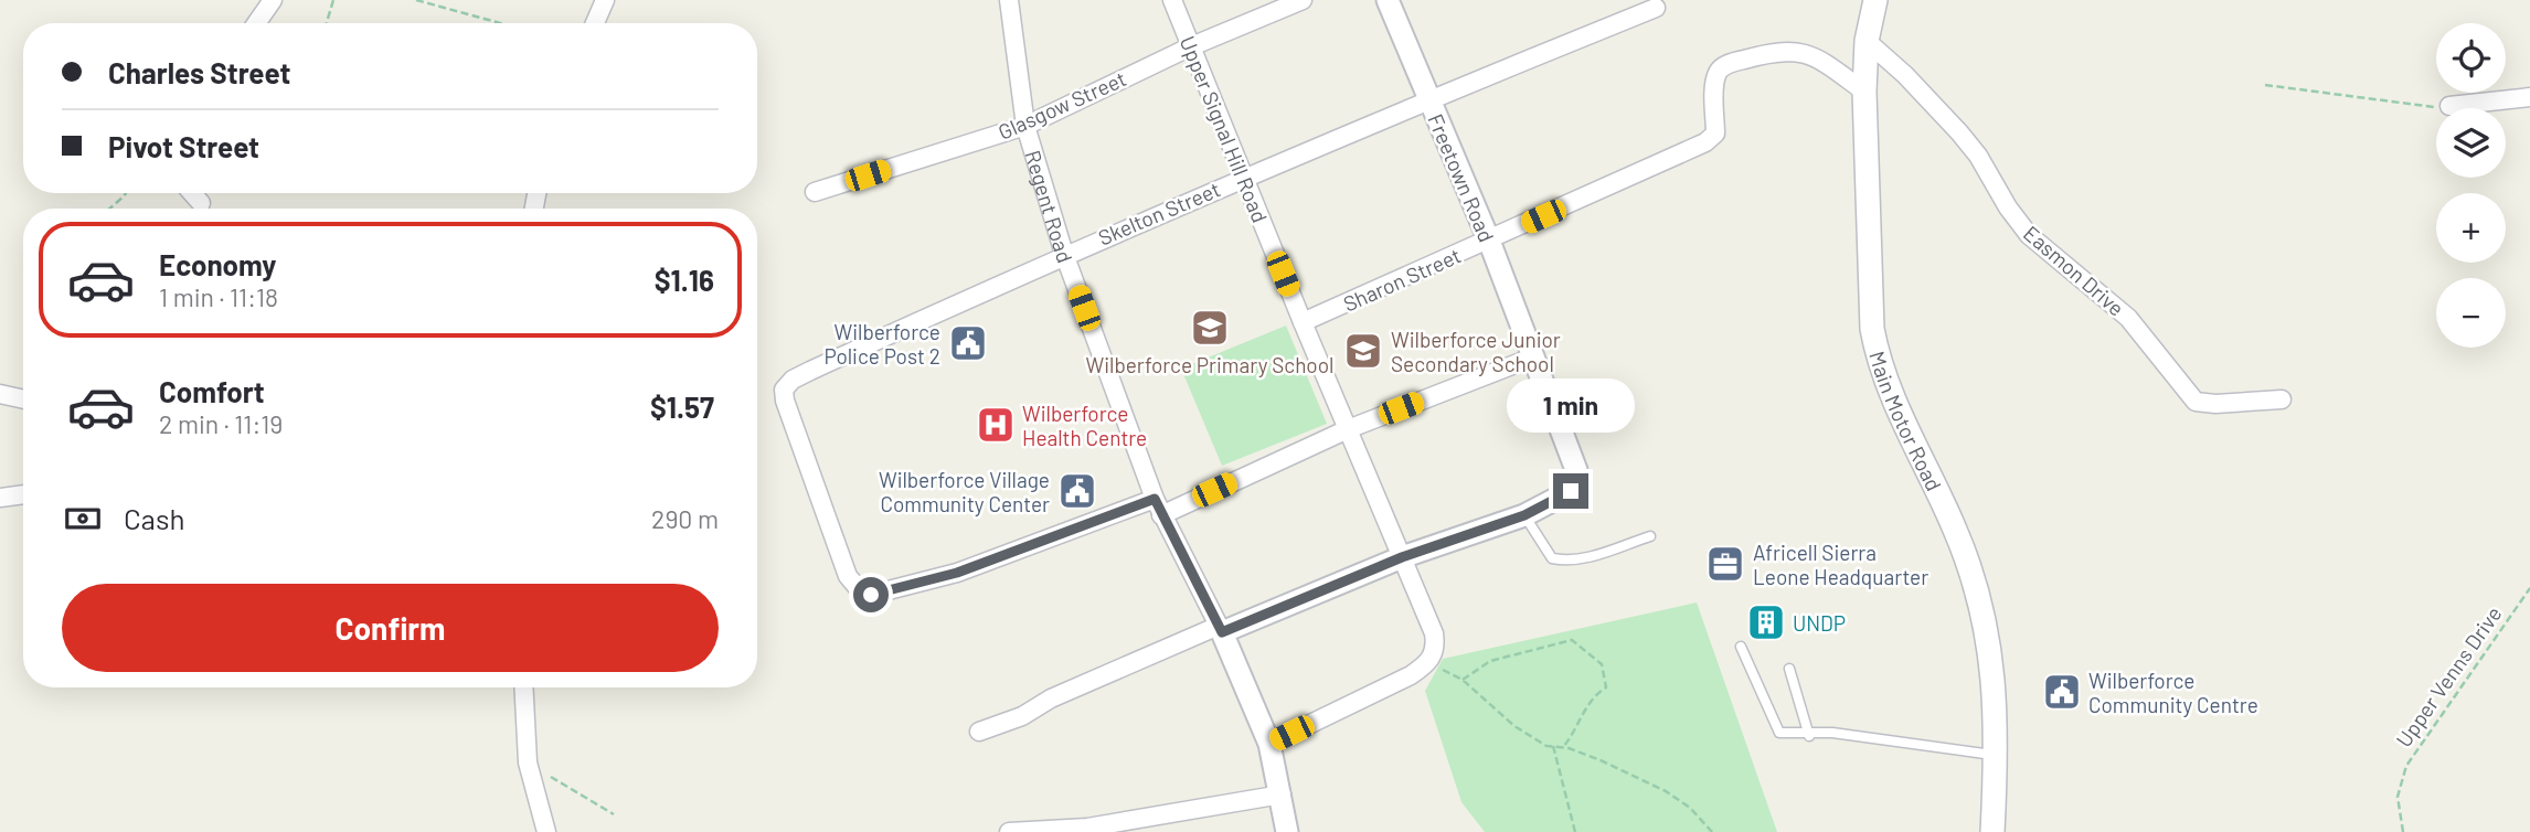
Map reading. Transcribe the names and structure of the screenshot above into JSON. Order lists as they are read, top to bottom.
{
  "streets": {
    "main road": ["Main Motor Road"],
    "street": [
      "Glasgow Street",
      "Upper Signal Hill Road",
      "Freetown Road",
      "Regent Road",
      "Skelton Street",
      "Easmon Drive",
      "Sharon Street"
    ],
    "path": ["Upper Venns Drive"]
  },
  "crossings": [
    ["Glasgow Street", "Upper Signal Hill Road"],
    ["Glasgow Street", "Regent Road"],
    ["Upper Signal Hill Road", "Skelton Street"],
    ["Upper Signal Hill Road", "Sharon Street"],
    ["Freetown Road", "Skelton Street"],
    ["Freetown Road", "Sharon Street"],
    ["Regent Road", "Skelton Street"],
    ["Easmon Drive", "Main Motor Road"],
    ["Sharon Street", "Main Motor Road"]
  ],
  "places": {
    "school or university": ["Wilberforce Primary School", "Wilberforce Junior Secondary School"],
    "public building": ["Wilberforce Police Post 2", "Wilberforce Village Community Center", "Wilberforce Community Centre"],
    "hospital": ["Wilberforce Health Centre"],
    "office": ["Africell Sierra Leone Headquarter"],
    "building": ["UNDP"]
  },
  "page": {
    "map_buttons": ["+", "−"],
    "banner": ["Charles Street", "Pivot Street"],
    "list": [
      {
        "name": "Economy",
        "note": "1 min · 11:18",
        "value": "$1.16"
      },
      {
        "name": "Comfort",
        "note": "2 min · 11:19",
        "value": "$1.57"
      }
    ],
    "bubble": "1 min",
    "pay": ["Cash", "290 m"],
    "buttons": "Confirm"
  }
}
